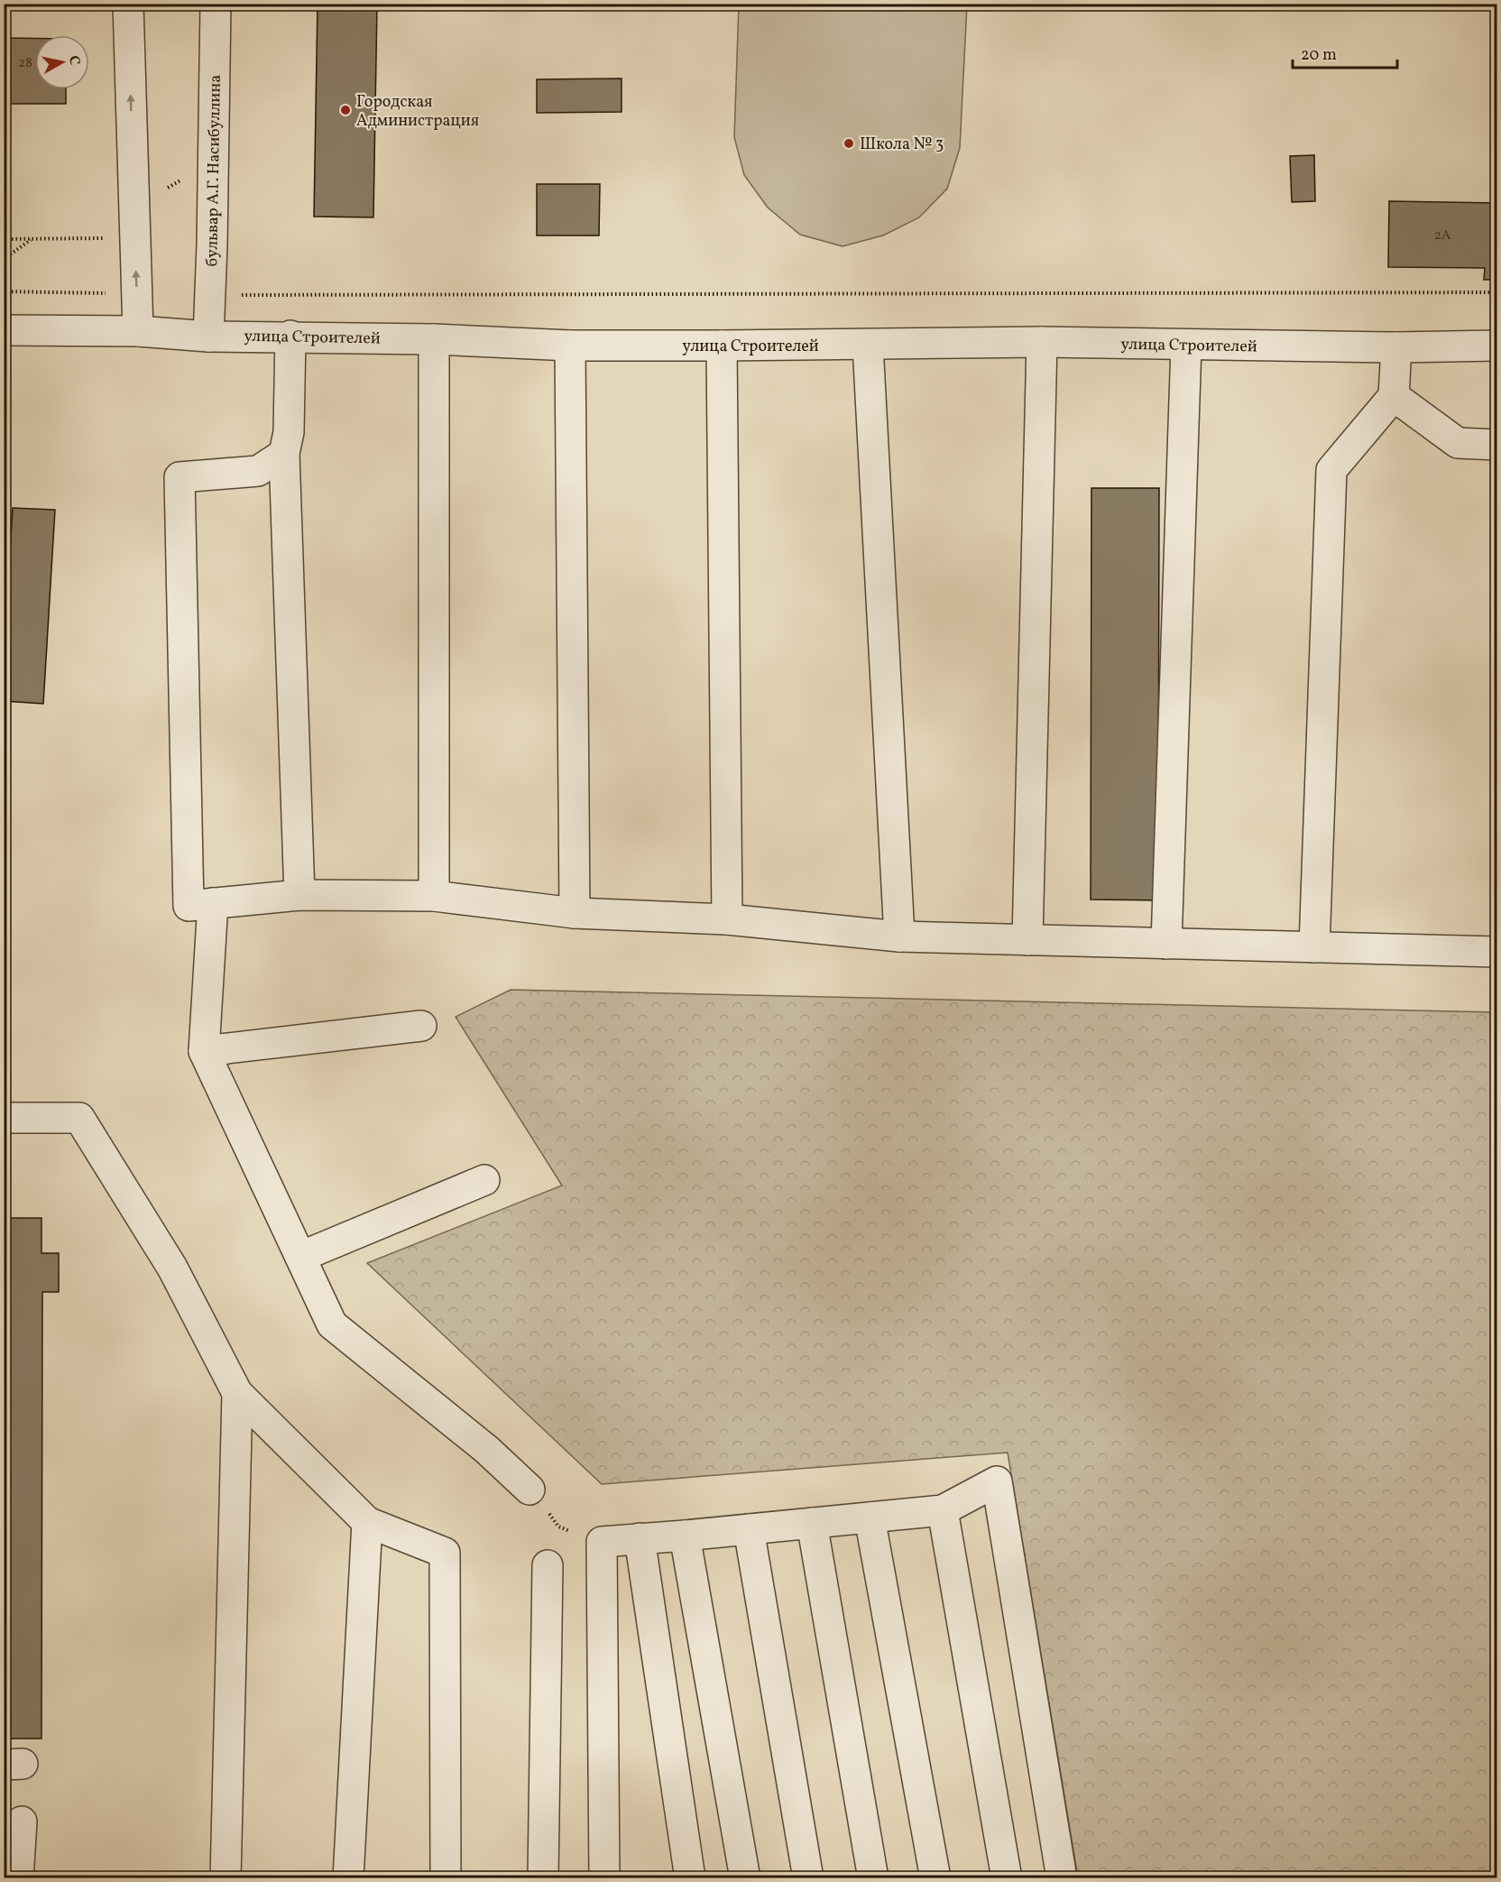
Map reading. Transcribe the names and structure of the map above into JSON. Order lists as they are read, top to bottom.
{
  "streets": {
    "street": ["бульвар А.Г. Насибуллина", "улица Строителей"]
  },
  "crossings": [
    ["бульвар А.Г. Насибуллина", "улица Строителей"]
  ],
  "places": ["Городская Администрация", "Школа № 3"],
  "house_numbers": ["28", "2А"],
  "scale_bar": "20 m",
  "north": "right"
}
